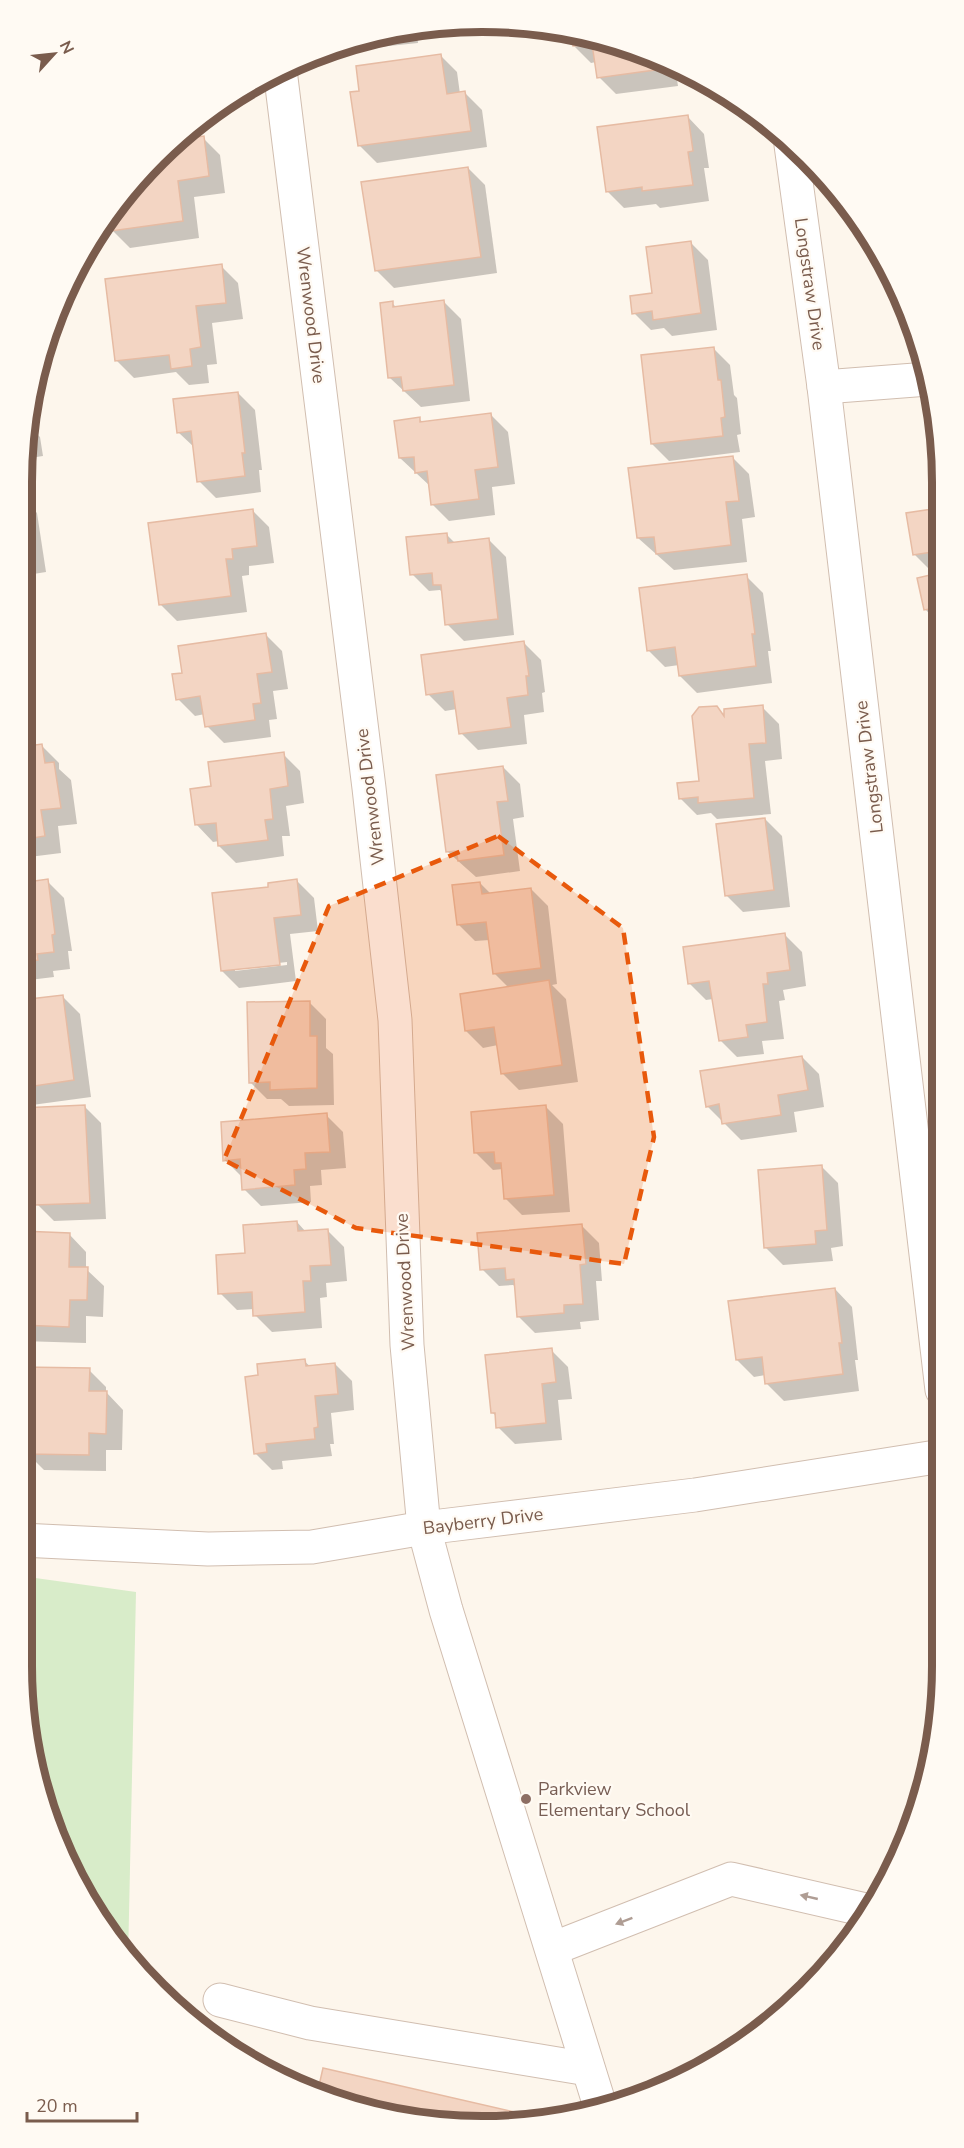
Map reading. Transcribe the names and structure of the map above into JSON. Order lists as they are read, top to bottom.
{
  "streets": {
    "street": ["Longstraw Drive", "Wrenwood Drive", "Bayberry Drive"]
  },
  "crossings": [
    ["Wrenwood Drive", "Bayberry Drive"]
  ],
  "places": ["Parkview Elementary School"],
  "scale_bar": "20 m",
  "north": "top right"
}
